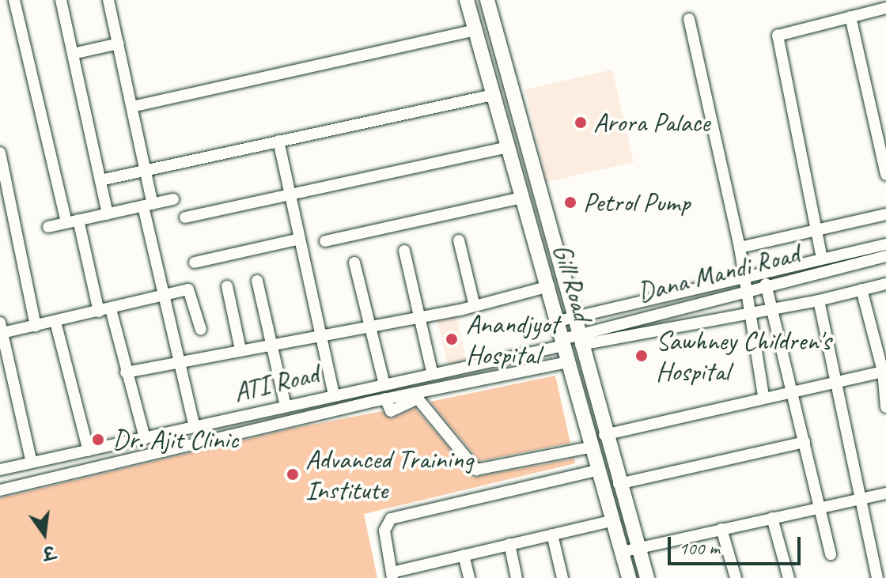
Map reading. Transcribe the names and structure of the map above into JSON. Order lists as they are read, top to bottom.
{
  "streets": {
    "main road": ["Gill Road"],
    "street": ["Dana Mandi Road", "ATI Road"]
  },
  "crossings": [
    ["Dana Mandi Road", "Gill Road"],
    ["Dana Mandi Road", "ATI Road"],
    ["Gill Road", "ATI Road"]
  ],
  "places": [
    "Arora Palace",
    "Petrol Pump",
    "Anandjyot Hospital",
    "Sawhney Children's Hospital",
    "Dr. Ajit Clinic",
    "Advanced Training Institute"
  ],
  "scale_bar": "100 m",
  "north": "bottom"
}
